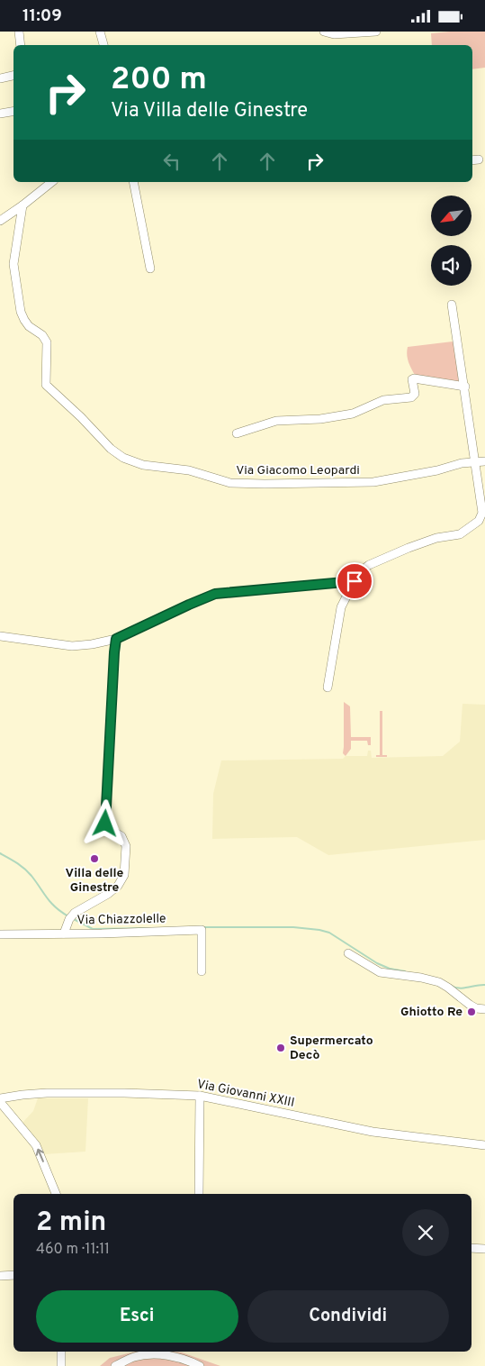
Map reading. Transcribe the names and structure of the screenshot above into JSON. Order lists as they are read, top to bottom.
{
  "streets": {
    "street": ["Via Giacomo Leopardi", "Via Chiazzolelle", "Via Giovanni XXIII"]
  },
  "places": ["Villa delle Ginestre", "Ghiotto Re", "Supermercato Decò"],
  "north": "bottom left",
  "page": {
    "status": "11:09",
    "turn": ["200 m", "Via Villa delle Ginestre"],
    "heading": ["2 min", "460 m · 11:11"],
    "buttons": ["Esci", "Condividi"]
  }
}
